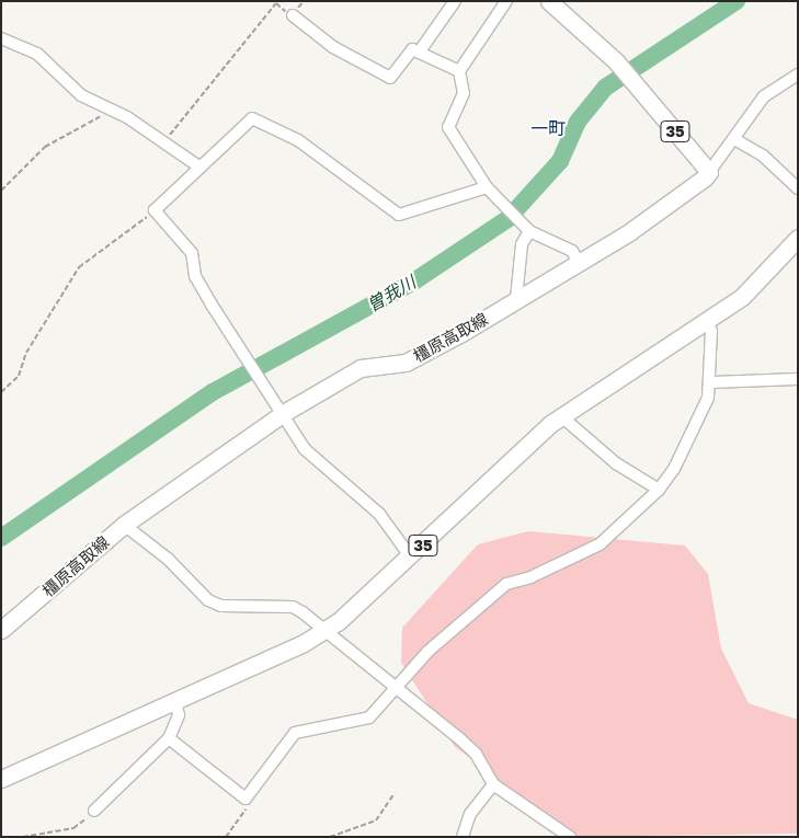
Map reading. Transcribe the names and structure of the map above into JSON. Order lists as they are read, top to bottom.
{
  "streets": {
    "main road": ["35", "橿原高取線"]
  },
  "crossings": [
    ["35", "橿原高取線"]
  ],
  "districts": ["一町"],
  "water": ["曽我川"]
}
